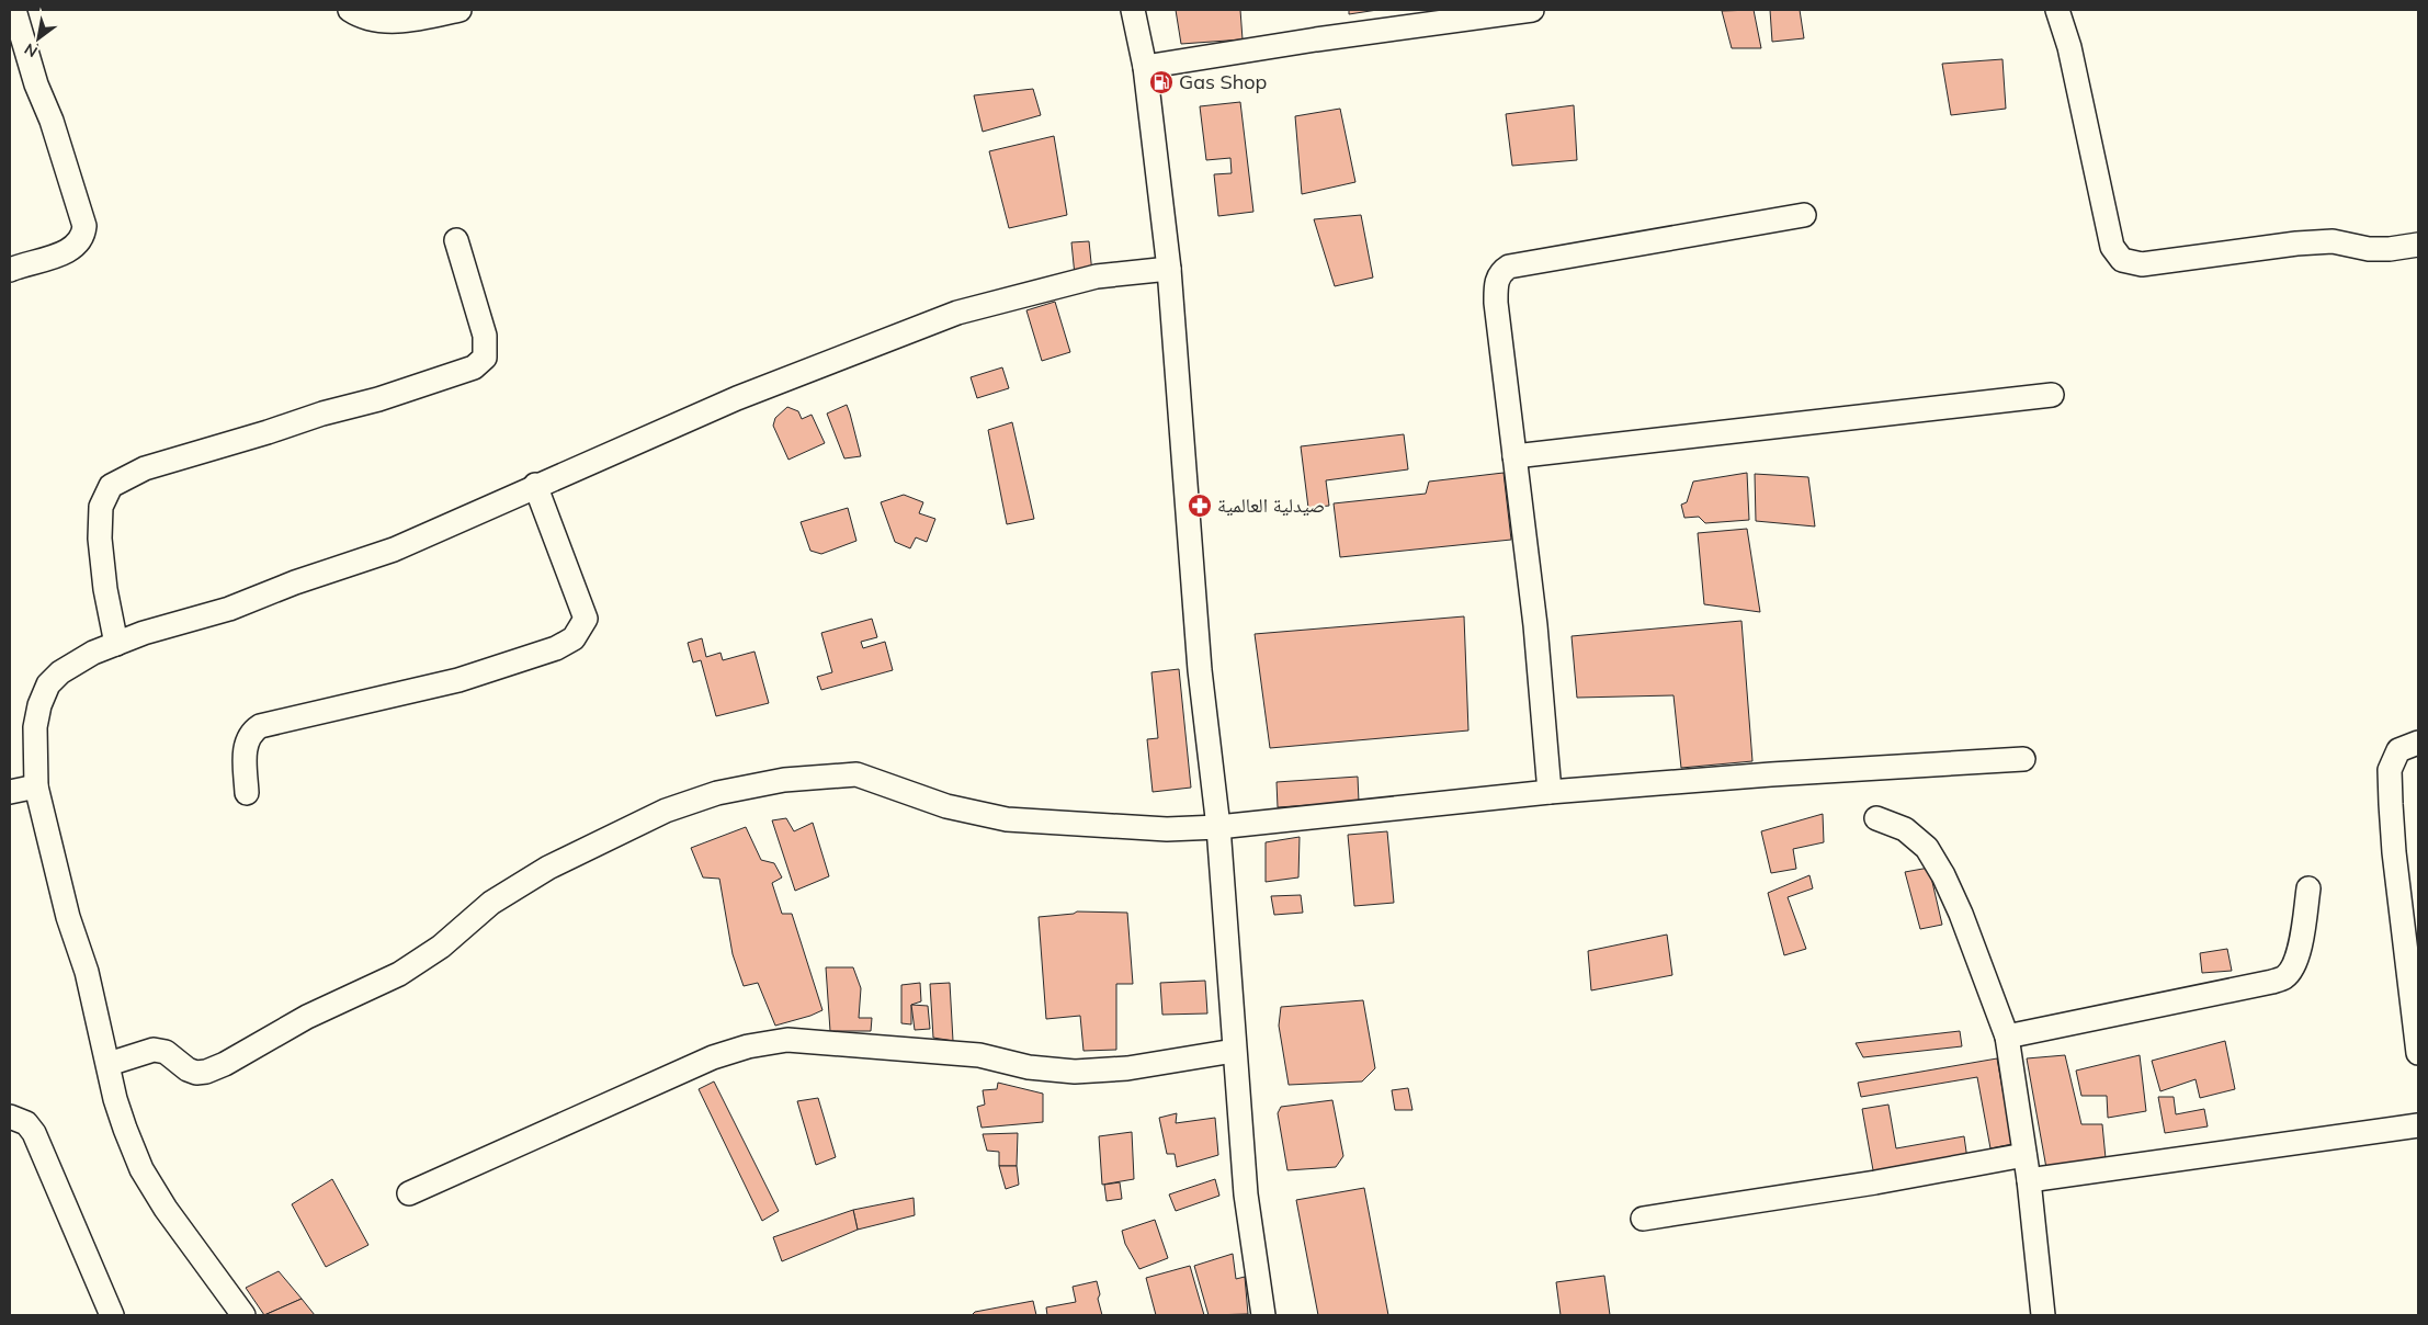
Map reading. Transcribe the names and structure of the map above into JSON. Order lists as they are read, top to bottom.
{
  "places": {
    "fuel station": ["Gas Shop"],
    "pharmacy": ["صيدلية العالمية"]
  },
  "north": "bottom left"
}
